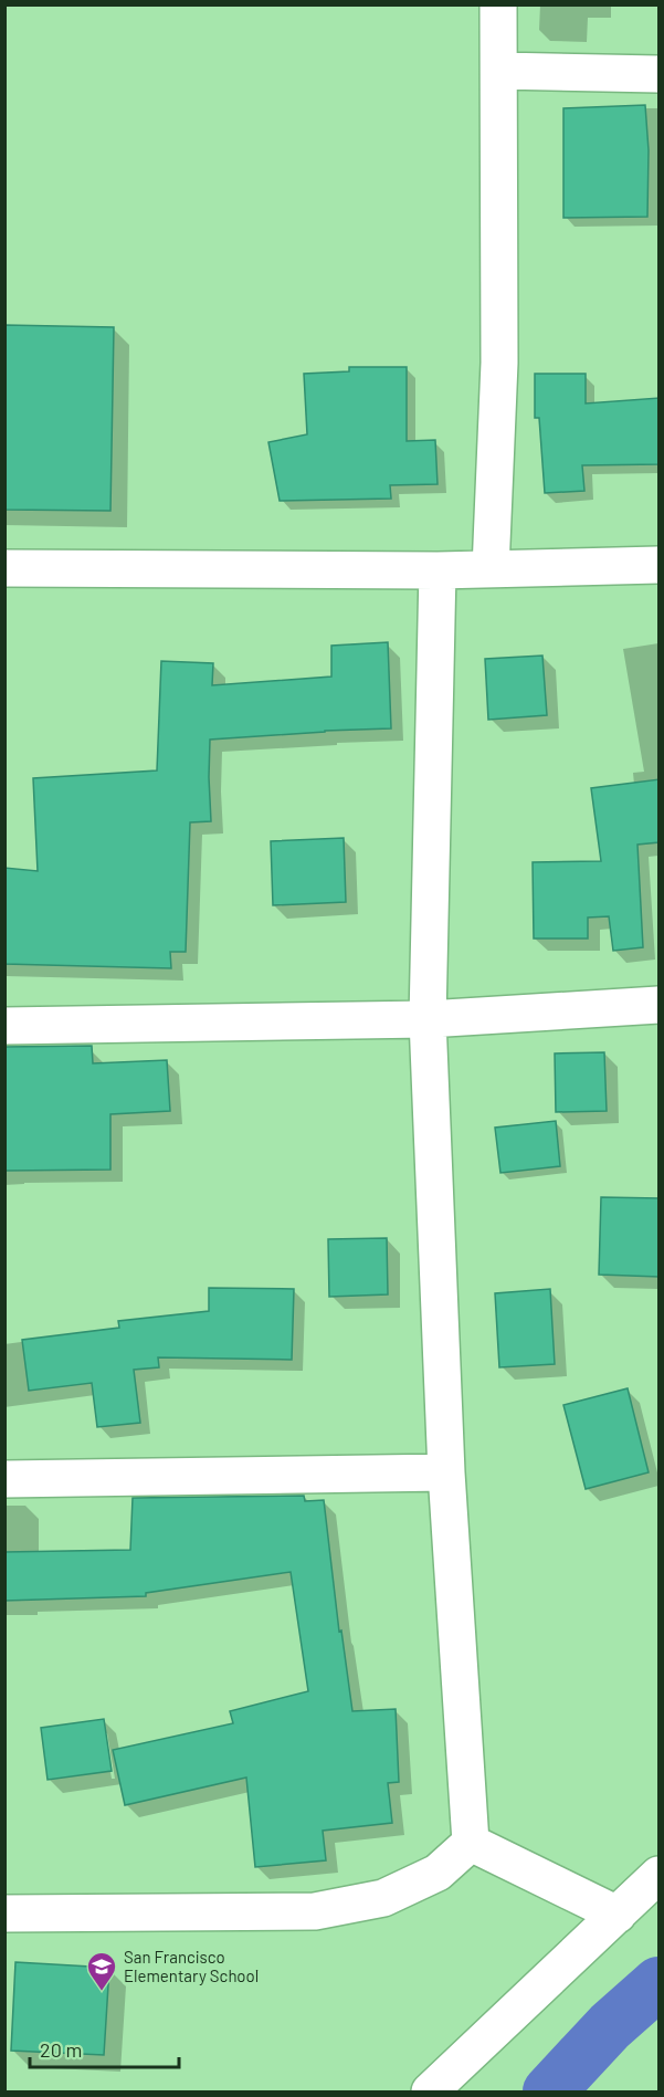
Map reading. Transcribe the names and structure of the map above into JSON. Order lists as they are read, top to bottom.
{
  "places": {
    "school or university": ["San Francisco Elementary School"]
  },
  "scale_bar": "20 m"
}
